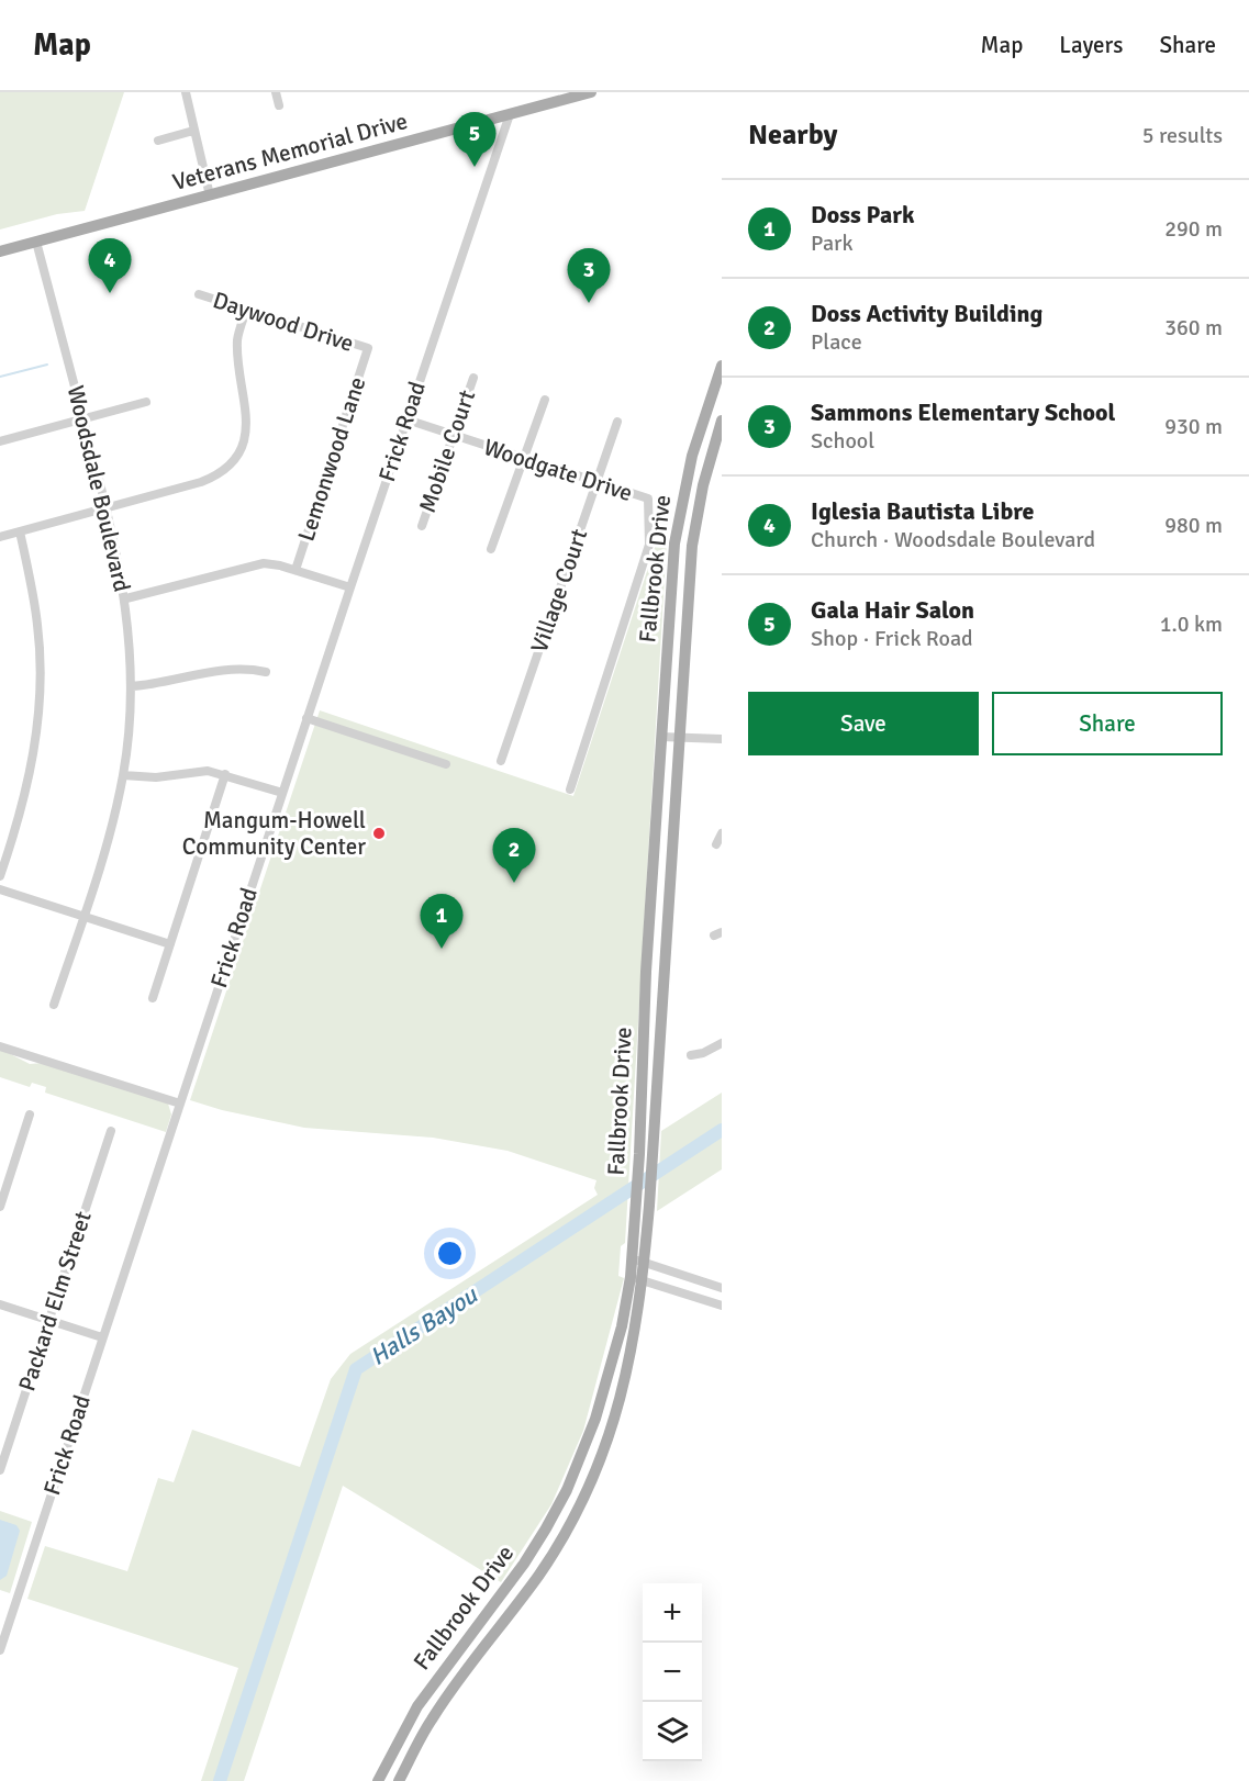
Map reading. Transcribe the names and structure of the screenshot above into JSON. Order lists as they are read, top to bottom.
{
  "streets": {
    "main road": ["Veterans Memorial Drive", "Fallbrook Drive"],
    "street": [
      "Daywood Drive",
      "Frick Road",
      "Mobile Court",
      "Lemonwood Lane",
      "Woodgate Drive",
      "Woodsdale Boulevard",
      "Village Court",
      "Packard Elm Street"
    ]
  },
  "crossings": [
    ["Veterans Memorial Drive", "Frick Road"],
    ["Veterans Memorial Drive", "Woodsdale Boulevard"],
    ["Daywood Drive", "Lemonwood Lane"],
    ["Frick Road", "Woodgate Drive"],
    ["Mobile Court", "Woodgate Drive"],
    ["Woodgate Drive", "Village Court"]
  ],
  "water": ["Halls Bayou"],
  "places": ["Mangum-Howell Community Center"],
  "page": {
    "header": "Map",
    "nav": ["Map", "Layers", "Share"],
    "heading": ["Nearby", "5 results"],
    "pins": [
      "5",
      "4",
      "3",
      "2",
      "1"
    ],
    "list": [
      {
        "mark": "1",
        "name": "Doss Park",
        "note": "Park",
        "value": "290 m"
      },
      {
        "mark": "2",
        "name": "Doss Activity Building",
        "note": "Place",
        "value": "360 m"
      },
      {
        "mark": "3",
        "name": "Sammons Elementary School",
        "note": "School",
        "value": "930 m"
      },
      {
        "mark": "4",
        "name": "Iglesia Bautista Libre",
        "note": "Church · Woodsdale Boulevard",
        "value": "980 m"
      },
      {
        "mark": "5",
        "name": "Gala Hair Salon",
        "note": "Shop · Frick Road",
        "value": "1.0 km"
      }
    ],
    "buttons": ["Save", "Share"],
    "map_buttons": ["+", "−"]
  }
}
